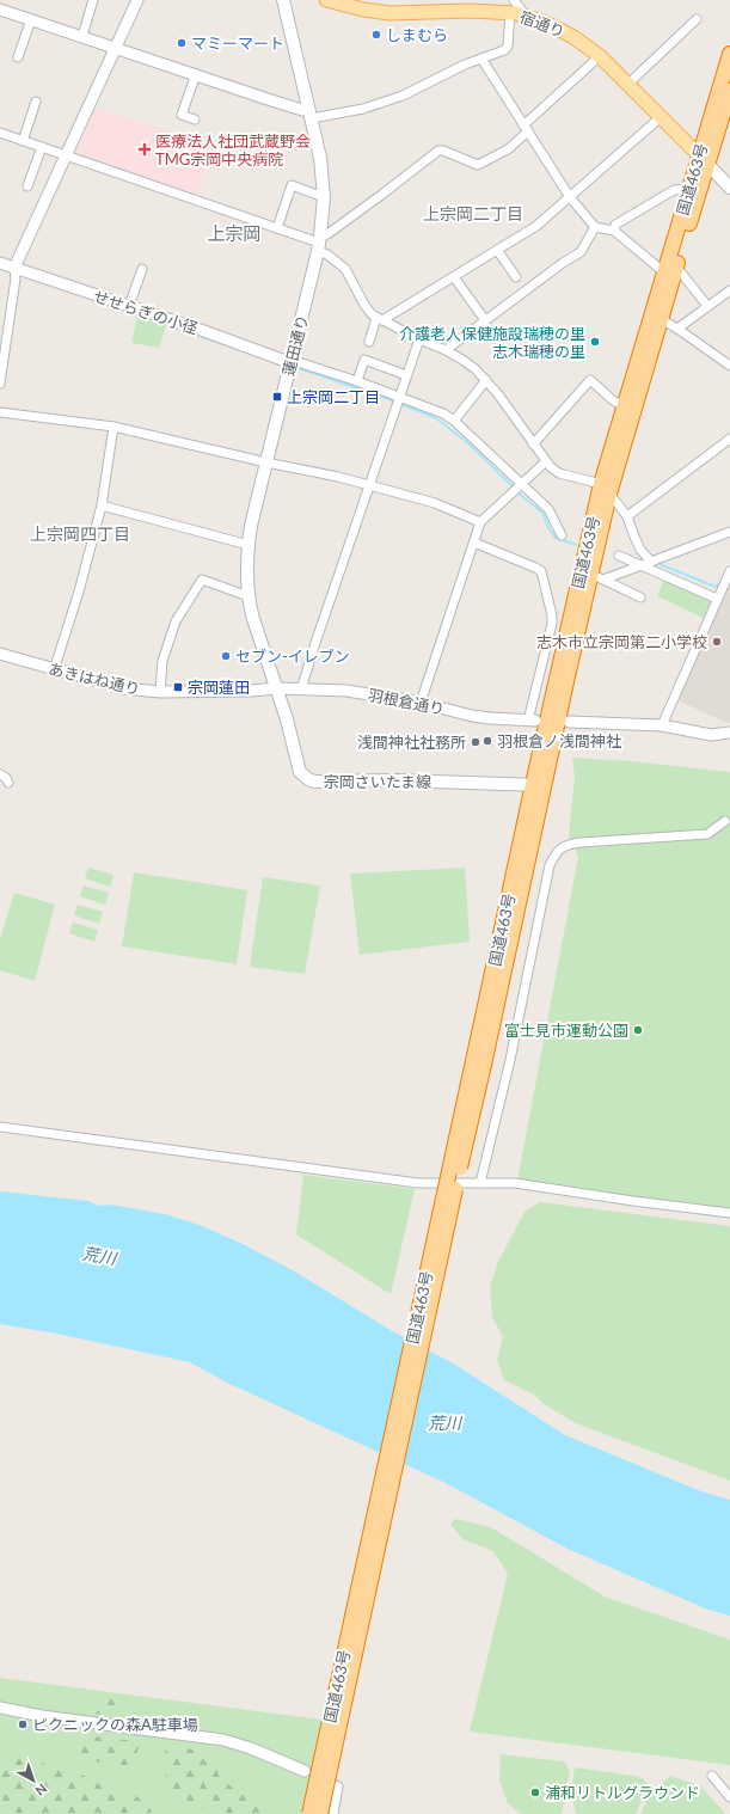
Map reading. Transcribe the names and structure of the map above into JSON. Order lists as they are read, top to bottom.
{
  "streets": {
    "highway": ["国道463号"],
    "main road": ["宿通り", "蓮田通り", "宗岡さいたま線"],
    "street": ["せせらぎの小径", "あきはね通り", "羽根倉通り"]
  },
  "crossings": [
    ["宿通り", "国道463号"],
    ["国道463号", "宗岡さいたま線"],
    ["せせらぎの小径", "蓮田通り"],
    ["蓮田通り", "あきはね通り"],
    ["蓮田通り", "羽根倉通り"],
    ["蓮田通り", "宗岡さいたま線"],
    ["あきはね通り", "羽根倉通り"],
    ["あきはね通り", "宗岡さいたま線"],
    ["羽根倉通り", "宗岡さいたま線"]
  ],
  "districts": ["上宗岡二丁目", "上宗岡", "上宗岡四丁目"],
  "water": ["荒川"],
  "places": {
    "other": [
      "しまむら",
      "マミーマート",
      "介護老人保健施設瑞穂の里 志木瑞穂の里",
      "志木市立宗岡第二小学校",
      "セブン-イレブン",
      "羽根倉ノ浅間神社",
      "浅間神社社務所",
      "富士見市運動公園",
      "ピクニックの森A駐車場",
      "浦和リトルグラウンド"
    ],
    "health": ["医療法人社団武蔵野会 TMG宗岡中央病院"],
    "transit": ["上宗岡二丁目", "宗岡蓮田"]
  },
  "north": "bottom right"
}
